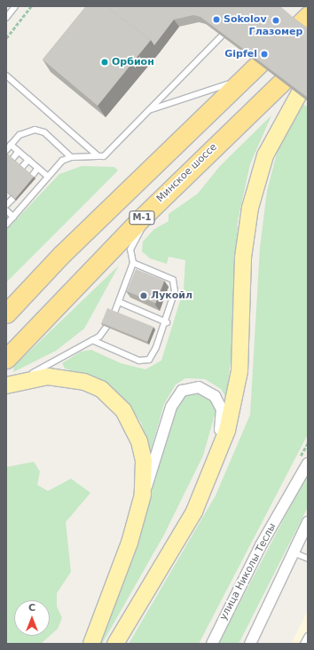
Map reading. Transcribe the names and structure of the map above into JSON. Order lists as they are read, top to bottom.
{
  "streets": {
    "highway": ["Минское шоссе", "М-1"],
    "street": ["улица Николы Теслы"]
  },
  "places": [
    "Sokolov",
    "Глазомер",
    "Gipfel",
    "Орбион",
    "Лукойл"
  ],
  "north": "top"
}
